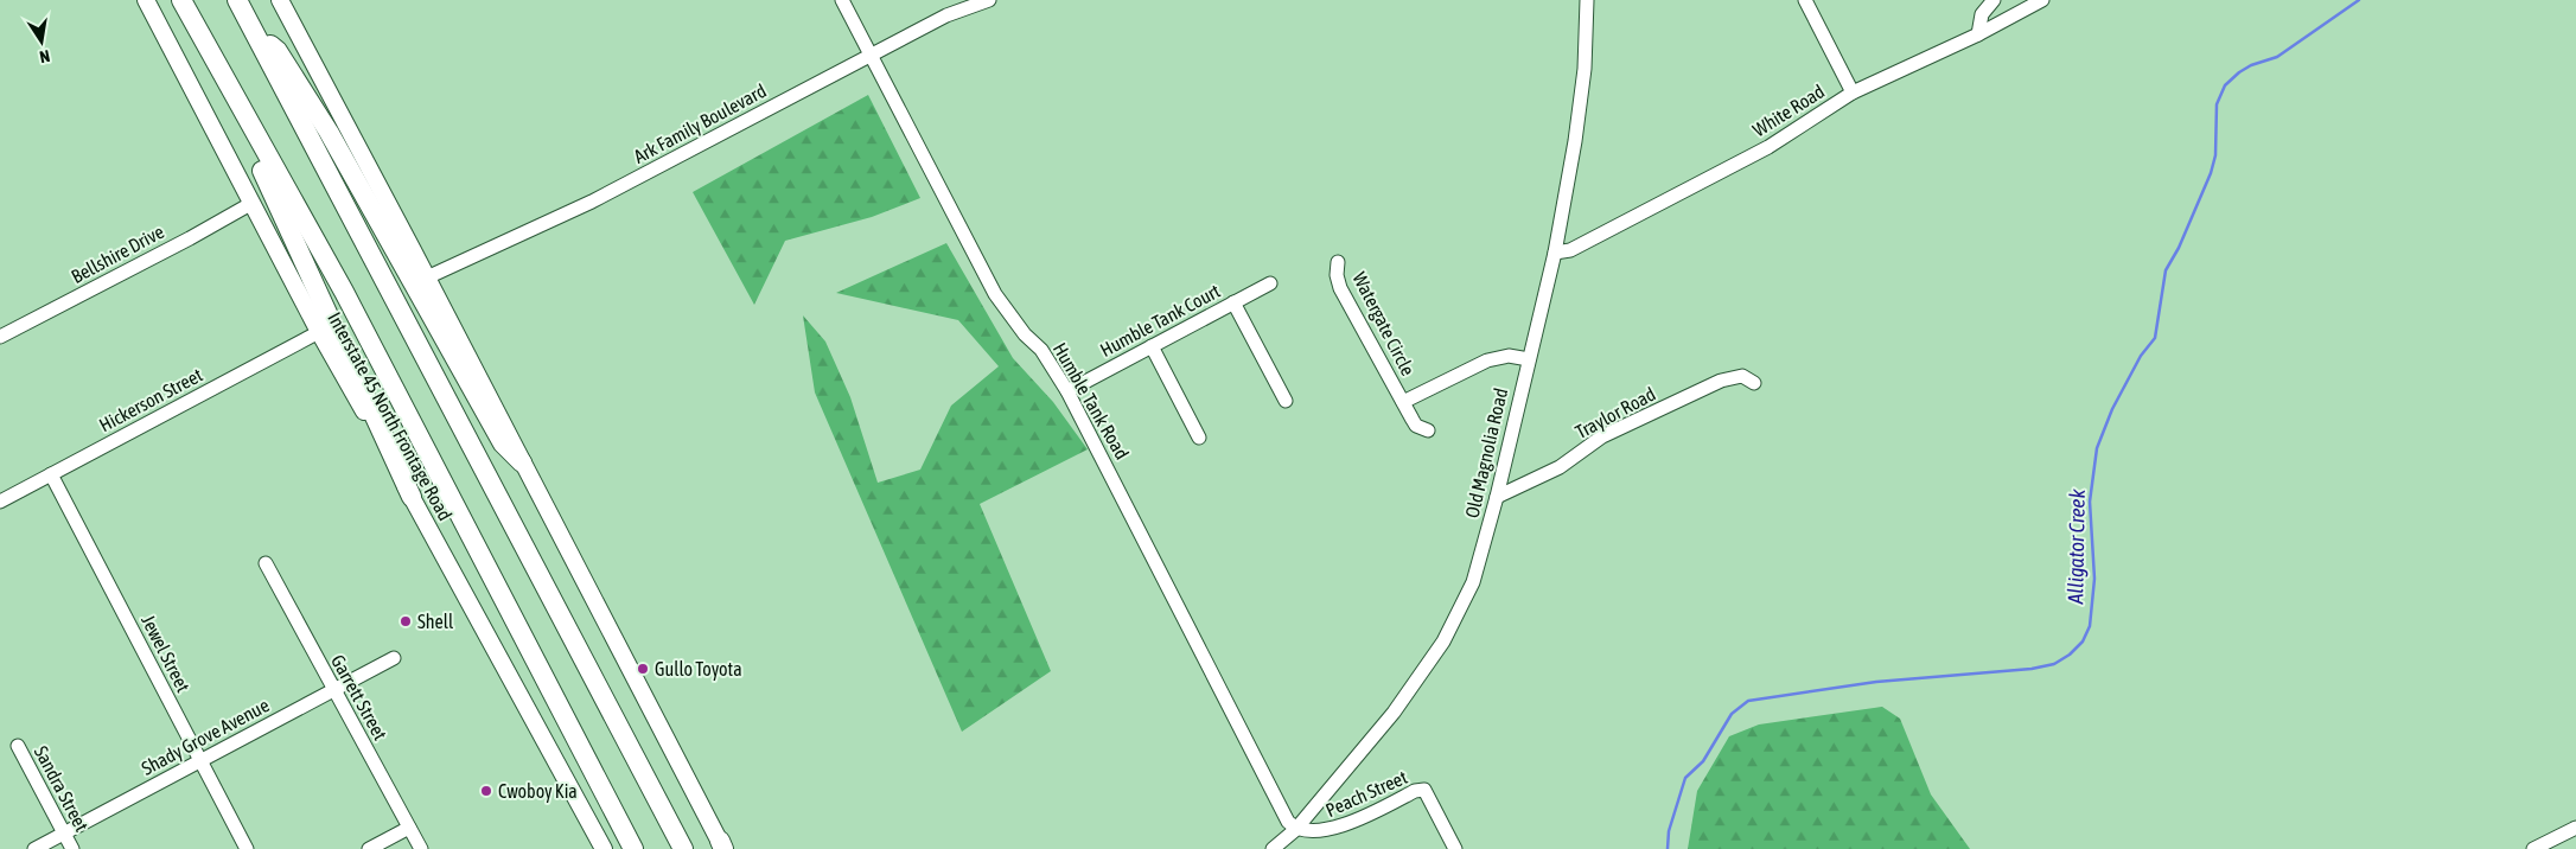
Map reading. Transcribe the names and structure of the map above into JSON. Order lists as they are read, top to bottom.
{
  "streets": {
    "main road": ["Interstate 45 North Frontage Road"],
    "street": [
      "White Road",
      "Ark Family Boulevard",
      "Bellshire Drive",
      "Humble Tank Court",
      "Watergate Circle",
      "Hickerson Street",
      "Humble Tank Road",
      "Traylor Road",
      "Old Magnolia Road",
      "Jewel Street",
      "Garrett Street",
      "Shady Grove Avenue",
      "Sandra Street",
      "Peach Street"
    ]
  },
  "crossings": [
    ["White Road", "Old Magnolia Road"],
    ["Ark Family Boulevard", "Humble Tank Road"],
    ["Bellshire Drive", "Interstate 45 North Frontage Road"],
    ["Humble Tank Court", "Humble Tank Road"],
    ["Watergate Circle", "Old Magnolia Road"],
    ["Hickerson Street", "Interstate 45 North Frontage Road"],
    ["Hickerson Street", "Jewel Street"],
    ["Humble Tank Road", "Old Magnolia Road"],
    ["Humble Tank Road", "Peach Street"],
    ["Traylor Road", "Old Magnolia Road"],
    ["Old Magnolia Road", "Peach Street"],
    ["Jewel Street", "Shady Grove Avenue"],
    ["Garrett Street", "Shady Grove Avenue"],
    ["Shady Grove Avenue", "Sandra Street"]
  ],
  "water": ["Alligator Creek"],
  "places": ["Shell", "Gullo Toyota", "Cwoboy Kia"],
  "north": "bottom"
}
